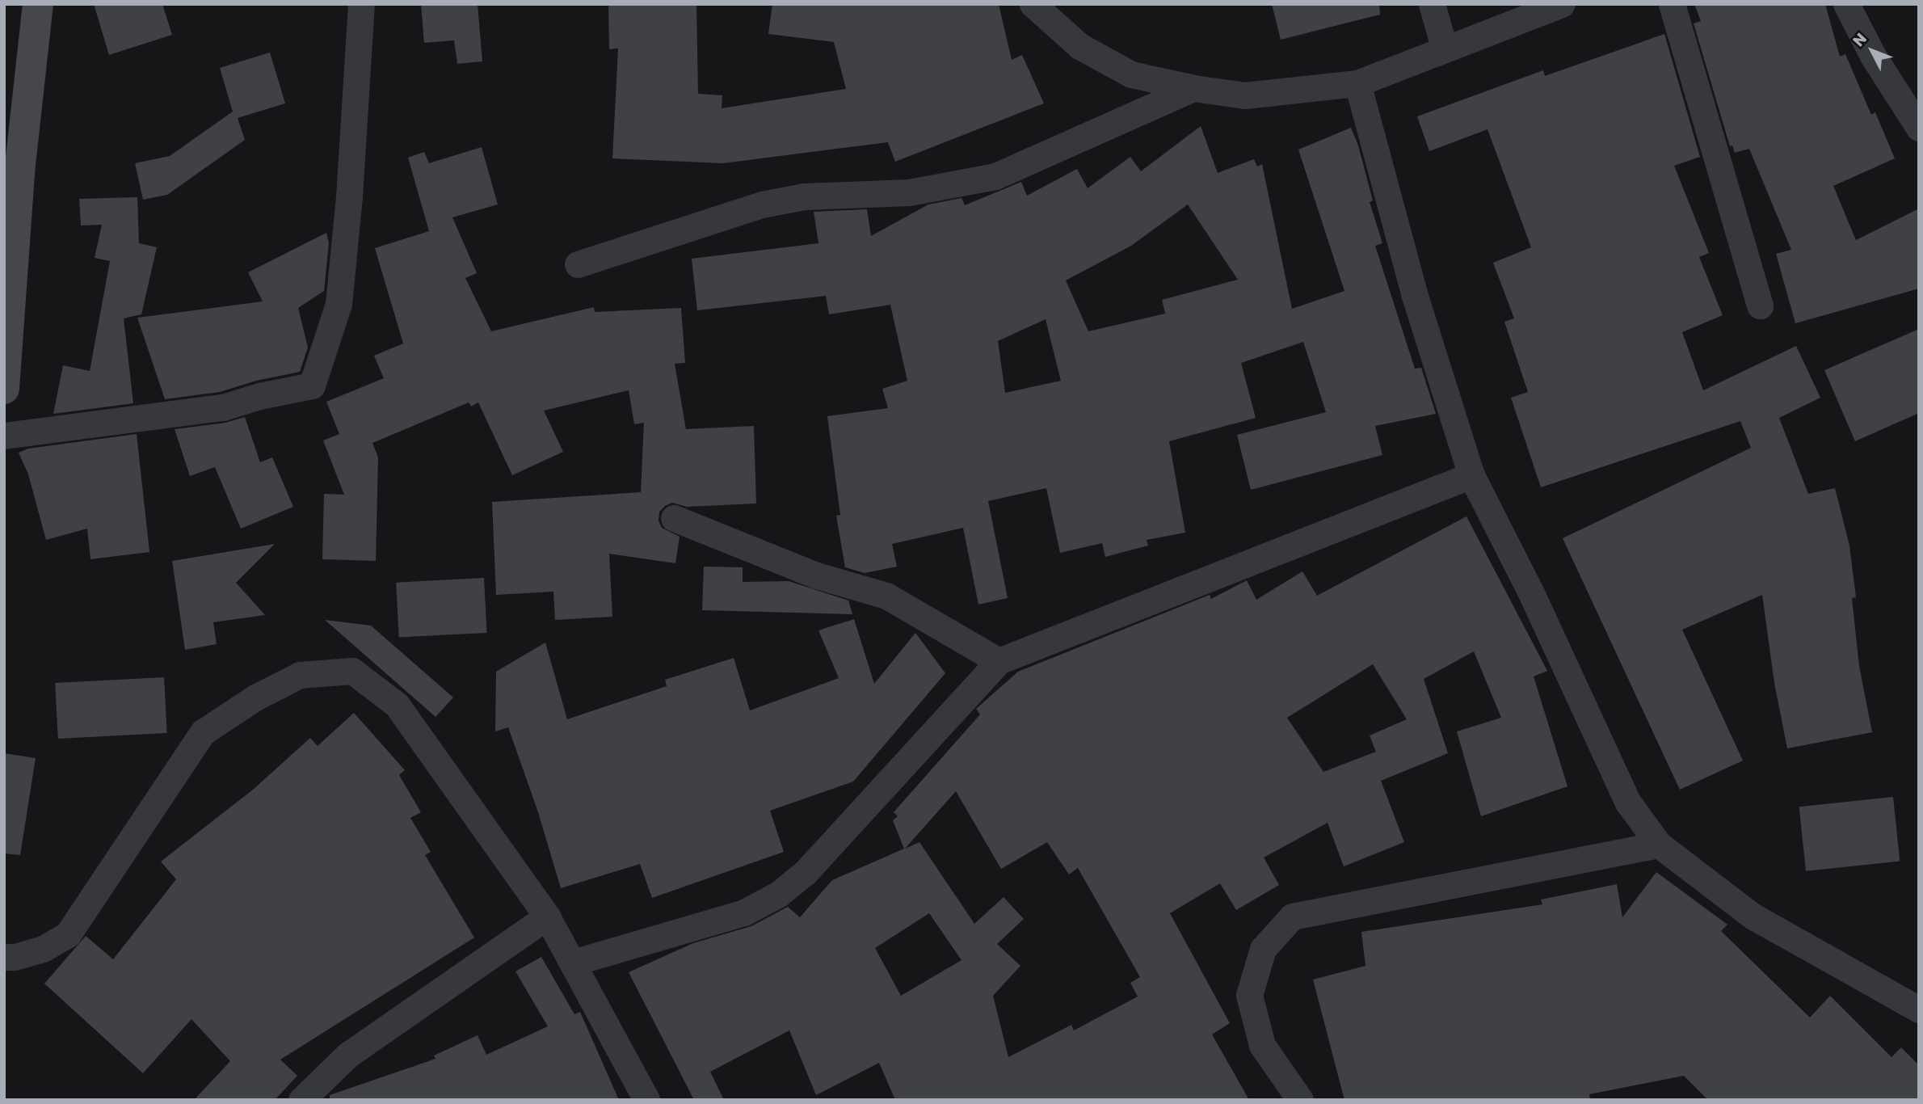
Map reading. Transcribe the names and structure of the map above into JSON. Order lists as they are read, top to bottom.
{
  "north": "top left"
}
